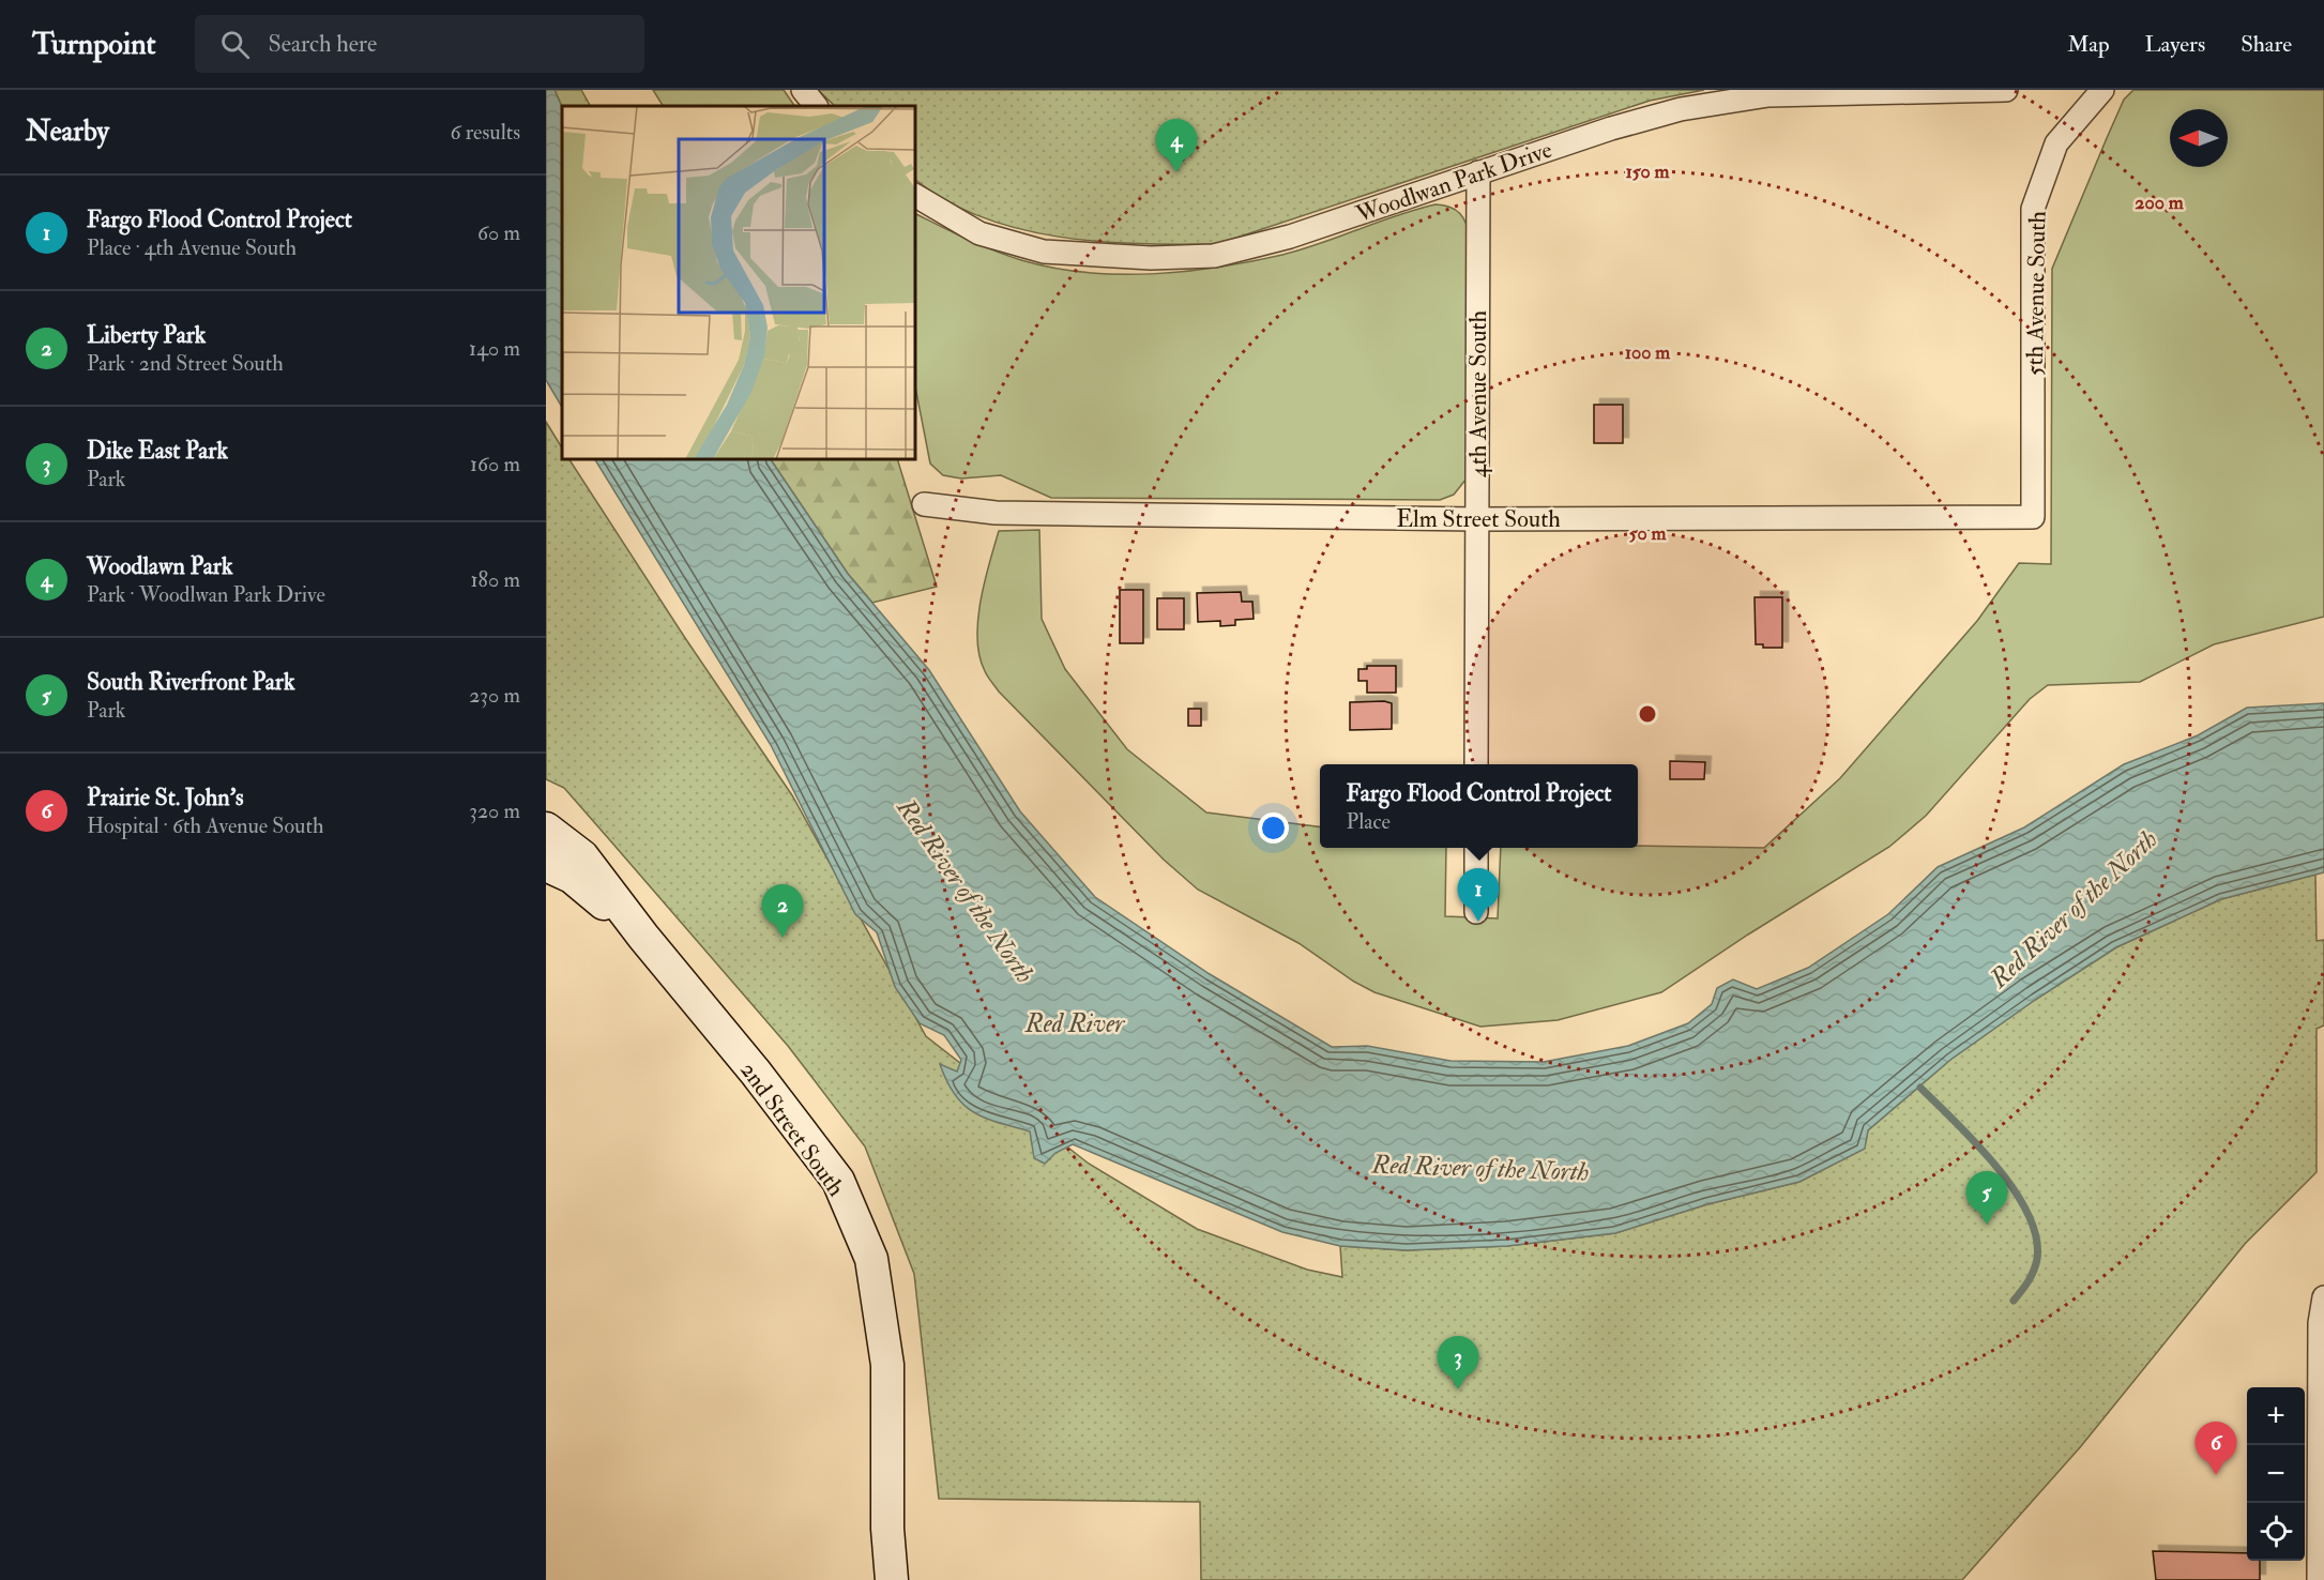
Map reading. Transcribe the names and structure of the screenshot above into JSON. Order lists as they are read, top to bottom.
{
  "streets": {
    "street": [
      "Woodlwan Park Drive",
      "5th Avenue South",
      "4th Avenue South",
      "Elm Street South",
      "2nd Street South"
    ]
  },
  "crossings": [
    ["Woodlwan Park Drive", "4th Avenue South"],
    ["5th Avenue South", "Elm Street South"],
    ["4th Avenue South", "Elm Street South"]
  ],
  "water": ["Red River of the North", "Red River"],
  "north": "left",
  "page": {
    "header": "Turnpoint",
    "search": "Search here",
    "nav": ["Map", "Layers", "Share"],
    "heading": ["Nearby", "6 results"],
    "pins": [
      "4",
      "1",
      "2",
      "5",
      "3",
      "6"
    ],
    "list": [
      {
        "mark": "1",
        "name": "Fargo Flood Control Project",
        "note": "Place · 4th Avenue South",
        "value": "60 m"
      },
      {
        "mark": "2",
        "name": "Liberty Park",
        "note": "Park · 2nd Street South",
        "value": "140 m"
      },
      {
        "mark": "3",
        "name": "Dike East Park",
        "note": "Park",
        "value": "160 m"
      },
      {
        "mark": "4",
        "name": "Woodlawn Park",
        "note": "Park · Woodlwan Park Drive",
        "value": "180 m"
      },
      {
        "mark": "5",
        "name": "South Riverfront Park",
        "note": "Park",
        "value": "230 m"
      },
      {
        "mark": "6",
        "name": "Prairie St. John's",
        "note": "Hospital · 6th Avenue South",
        "value": "320 m"
      }
    ],
    "popup": ["Fargo Flood Control Project", "Place"],
    "map_buttons": ["+", "−"]
  },
  "rings": [
    "150 m",
    "200 m",
    "100 m",
    "50 m"
  ]
}
